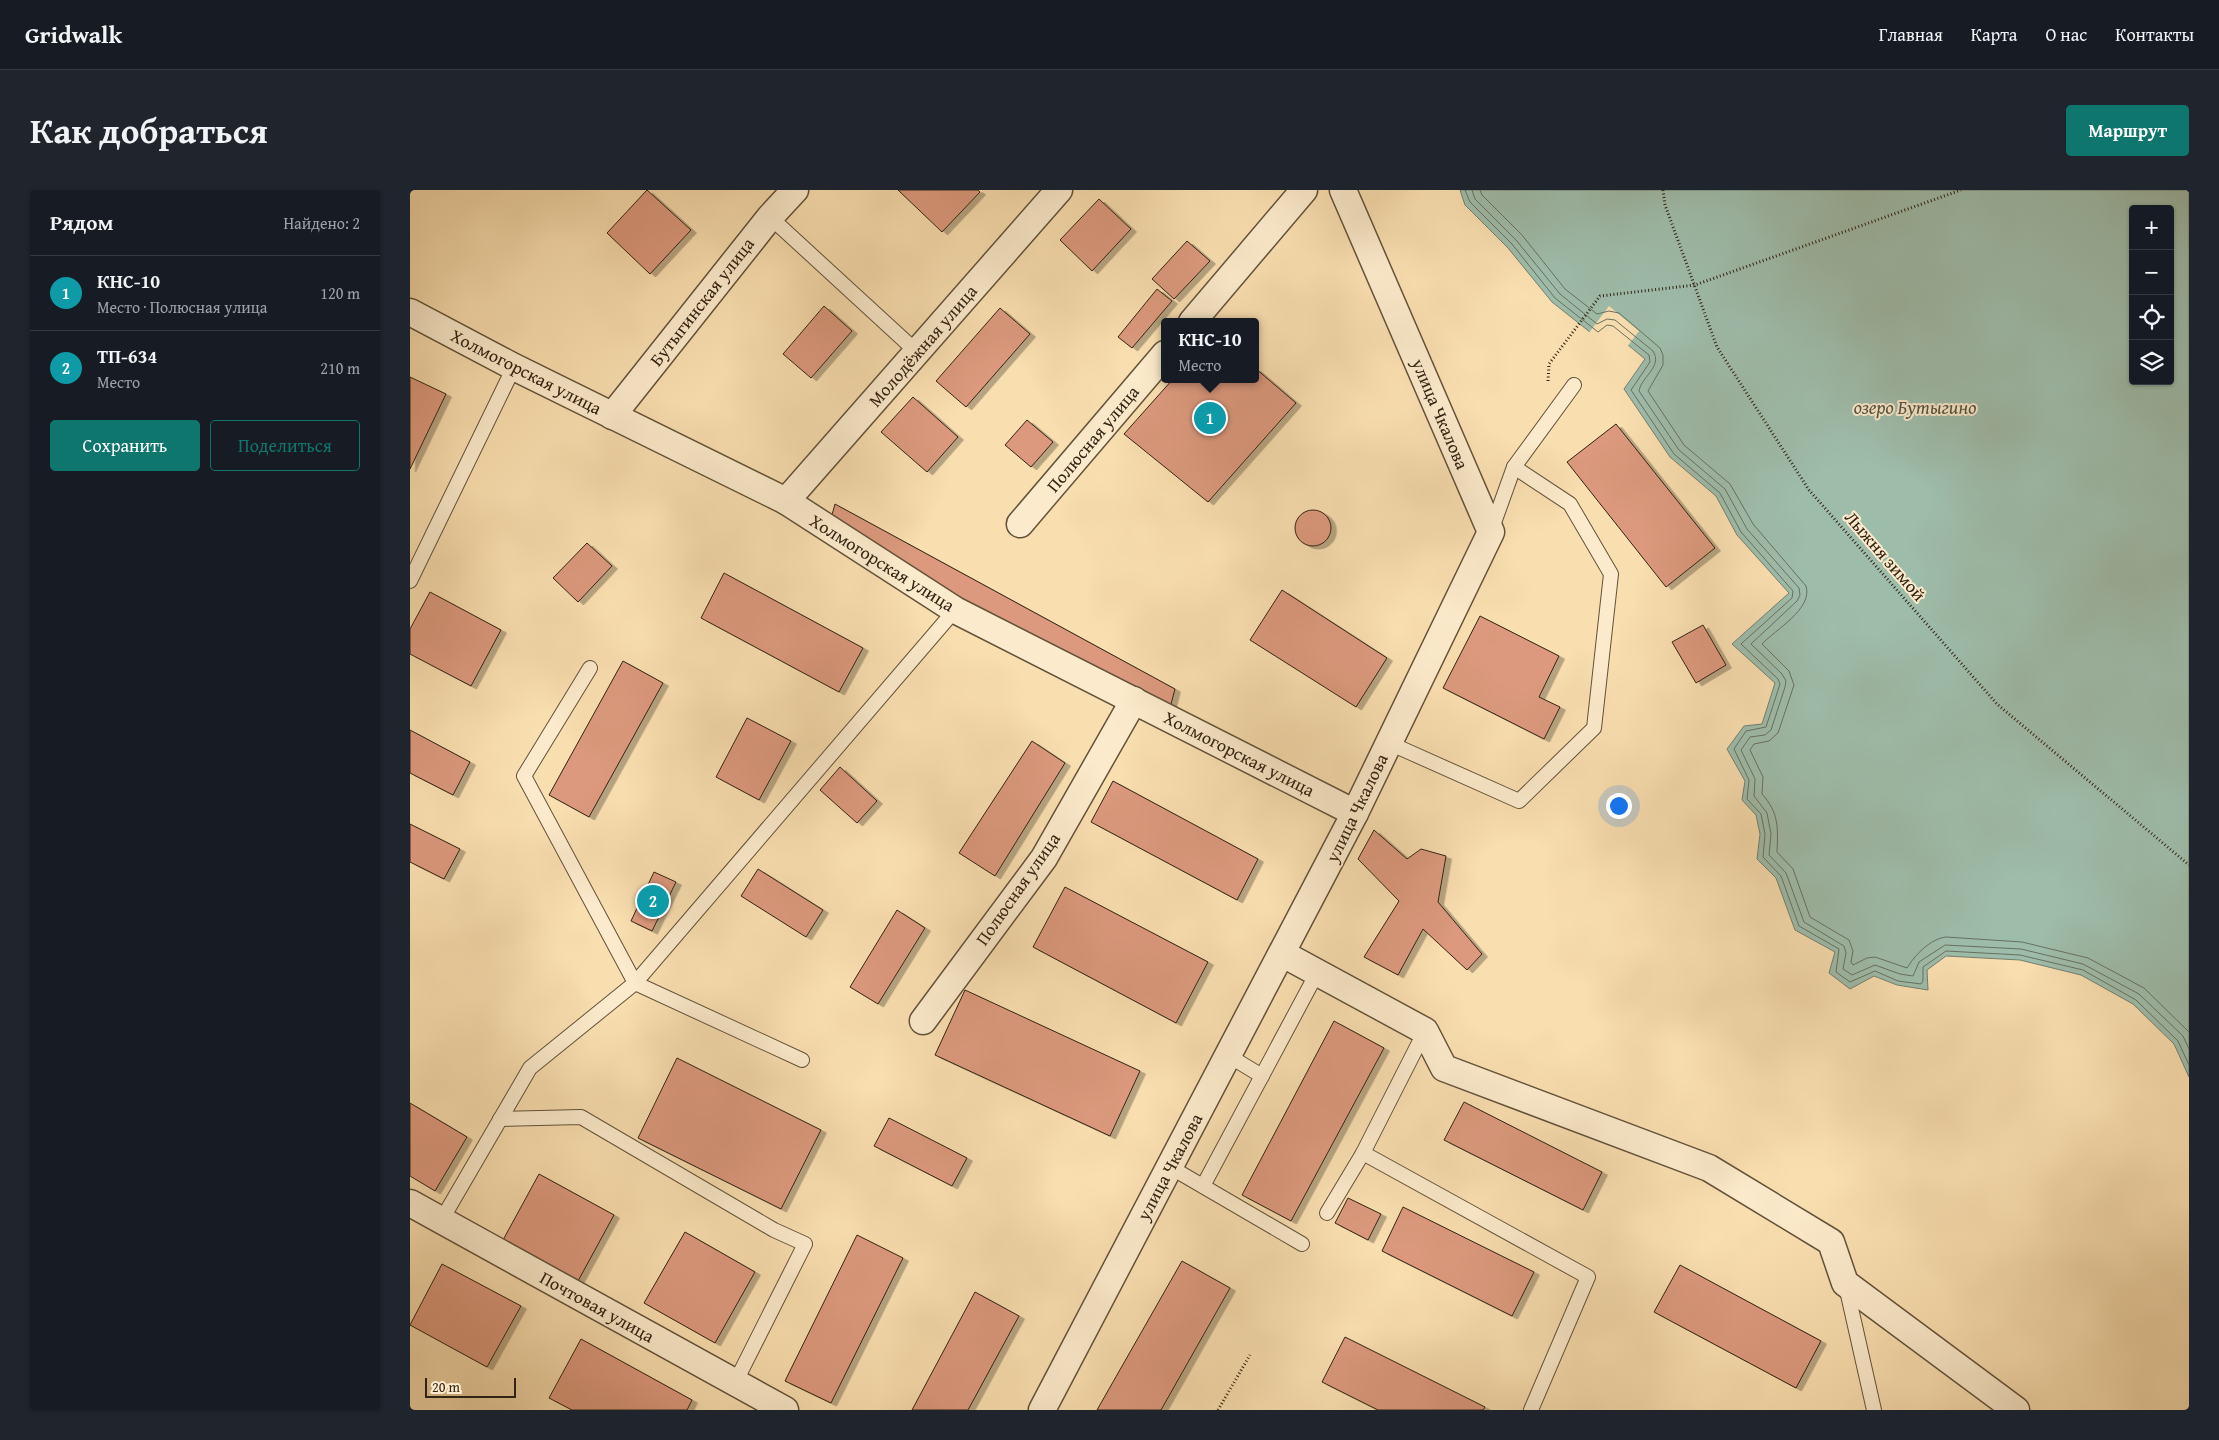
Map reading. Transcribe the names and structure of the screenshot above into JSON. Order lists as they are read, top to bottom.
{
  "streets": {
    "street": [
      "Бутыгинская улица",
      "Молодёжная улица",
      "Холмогорская улица",
      "улица Чкалова",
      "Полюсная улица",
      "Почтовая улица"
    ],
    "path": ["Лыжня зимой"]
  },
  "crossings": [
    ["Бутыгинская улица", "Холмогорская улица"],
    ["Молодёжная улица", "Холмогорская улица"],
    ["Холмогорская улица", "улица Чкалова"],
    ["Холмогорская улица", "Полюсная улица"]
  ],
  "water": ["озеро Бутыгино"],
  "scale_bar": "20 m",
  "page": {
    "header": "Gridwalk",
    "nav": [
      "Главная",
      "Карта",
      "О нас",
      "Контакты"
    ],
    "title": "Как добраться",
    "buttons": [
      "Маршрут",
      ["Сохранить", "Поделиться"]
    ],
    "heading": ["Рядом", "Найдено: 2"],
    "map_buttons": ["+", "−"],
    "list": [
      {
        "mark": "1",
        "name": "КНС-10",
        "note": "Место · Полюсная улица",
        "value": "120 m"
      },
      {
        "mark": "2",
        "name": "ТП-634",
        "note": "Место",
        "value": "210 m"
      }
    ],
    "popup": ["КНС-10", "Место"],
    "pins": ["1", "2"],
    "scale": "20 m"
  }
}
